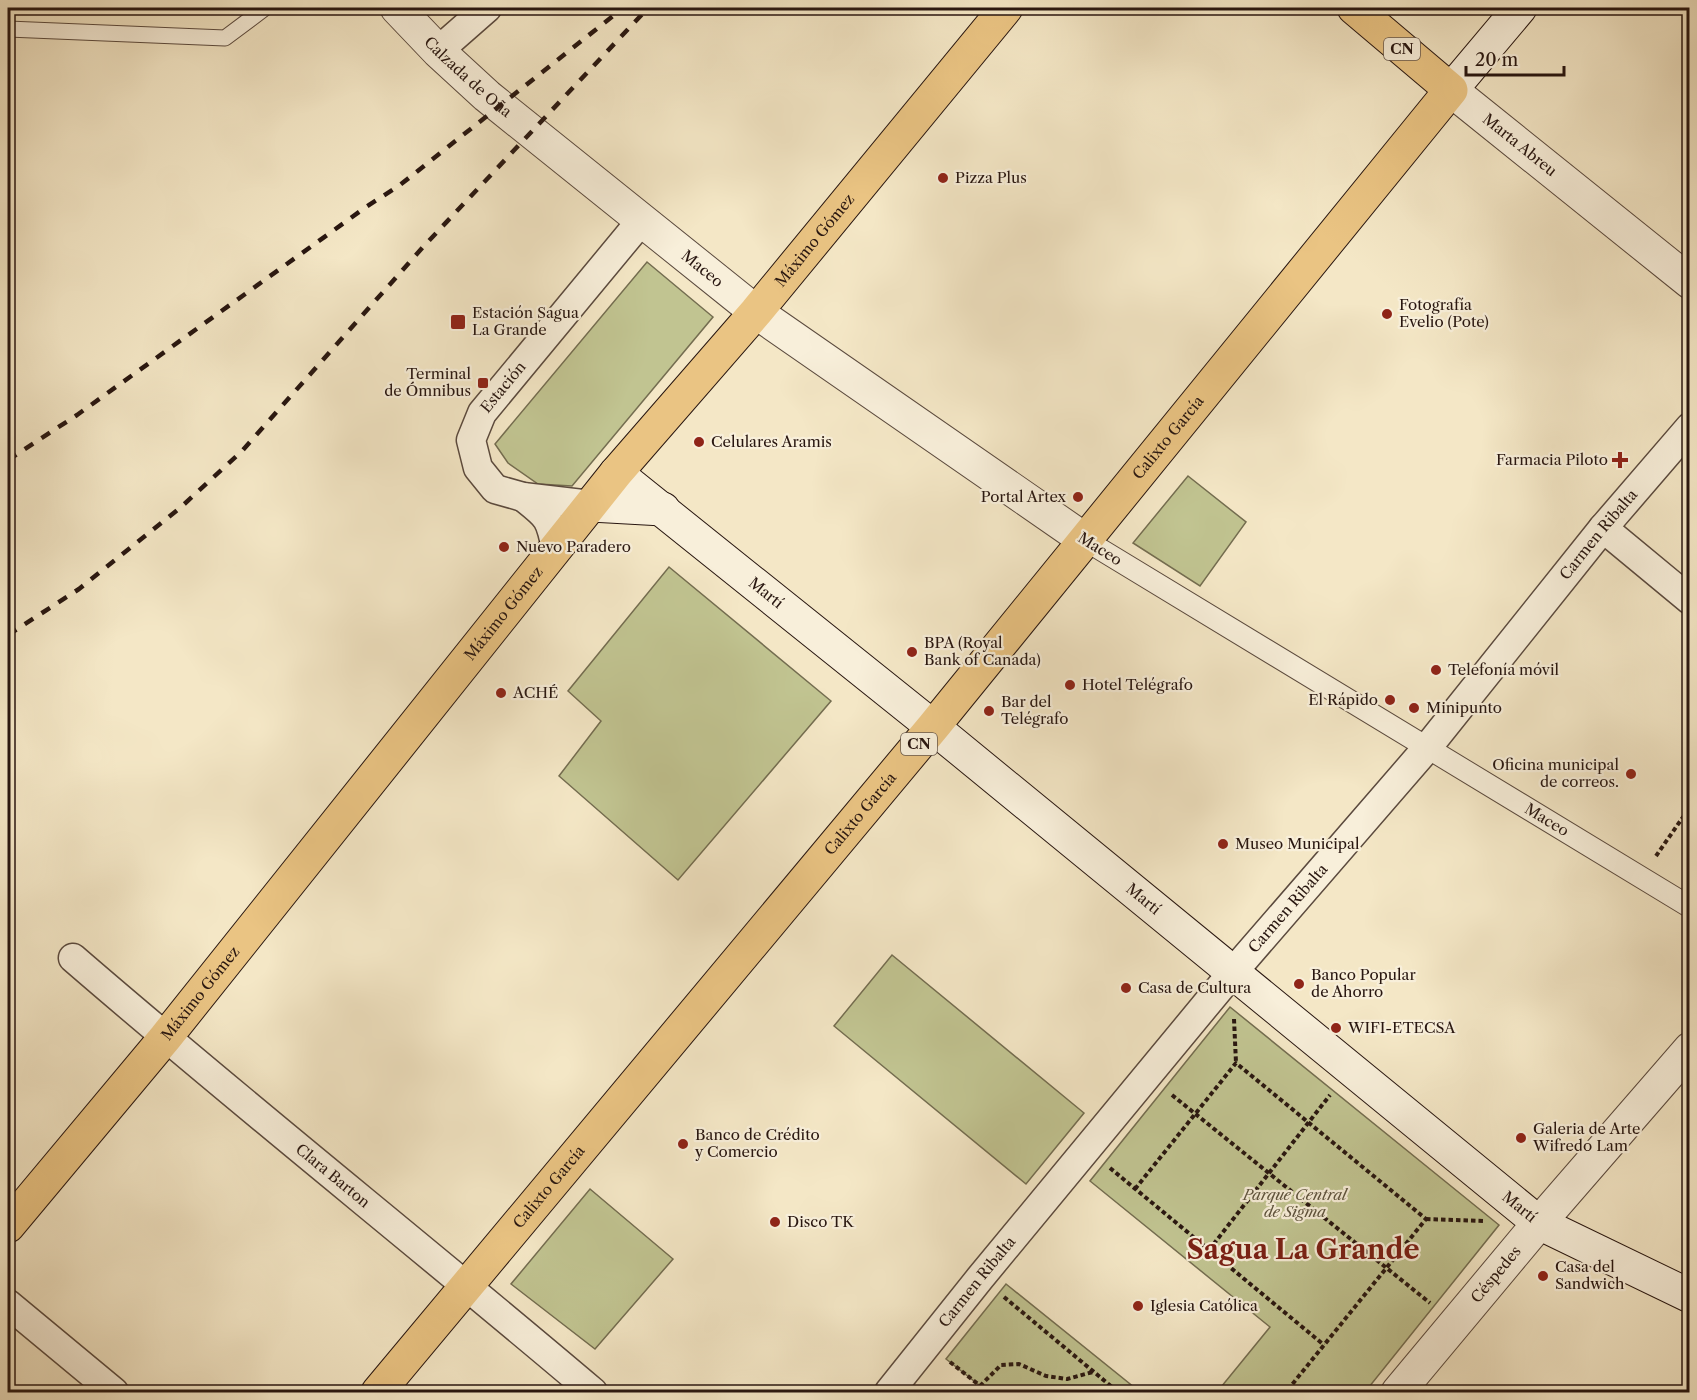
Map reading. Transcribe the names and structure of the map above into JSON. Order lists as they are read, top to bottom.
{
  "streets": {
    "main road": [
      "CN",
      "Marta Abreu",
      "Máximo Gómez",
      "Calixto García"
    ],
    "street": [
      "Calzada de Oña",
      "Maceo",
      "Estación",
      "Carmen Ribalta",
      "Martí",
      "Clara Barton",
      "Céspedes"
    ]
  },
  "crossings": [
    ["Calzada de Oña", "Maceo"],
    ["Marta Abreu", "Calixto García"],
    ["Máximo Gómez", "Maceo"],
    ["Máximo Gómez", "Estación"],
    ["Máximo Gómez", "Martí"],
    ["Máximo Gómez", "Clara Barton"],
    ["Maceo", "Estación"],
    ["Maceo", "Calixto García"],
    ["Maceo", "Carmen Ribalta"],
    ["Calixto García", "Martí"],
    ["Calixto García", "Clara Barton"],
    ["Carmen Ribalta", "Martí"],
    ["Martí", "Céspedes"]
  ],
  "districts": ["Sagua La Grande"],
  "parks": ["Parque Central de Sigma"],
  "places": {
    "other": [
      "Pizza Plus",
      "Fotografía Evelio (Pote)",
      "Celulares Aramis",
      "Portal Artex",
      "Nuevo Paradero",
      "BPA (Royal Bank of Canada)",
      "Telefonía móvil",
      "Hotel Telégrafo",
      "ACHÉ",
      "El Rápido",
      "Minipunto",
      "Bar del Telégrafo",
      "Oficina municipal de correos.",
      "Museo Municipal",
      "Banco Popular de Ahorro",
      "Casa de Cultura",
      "WIFI-ETECSA",
      "Galeria de Arte Wifredo Lam",
      "Banco de Crédito y Comercio",
      "Disco TK",
      "Casa del Sandwich",
      "Iglesia Católica"
    ],
    "transit": ["Estación Sagua La Grande", "Terminal de Ómnibus"],
    "health": ["Farmacia Piloto"]
  },
  "scale_bar": "20 m"
}
